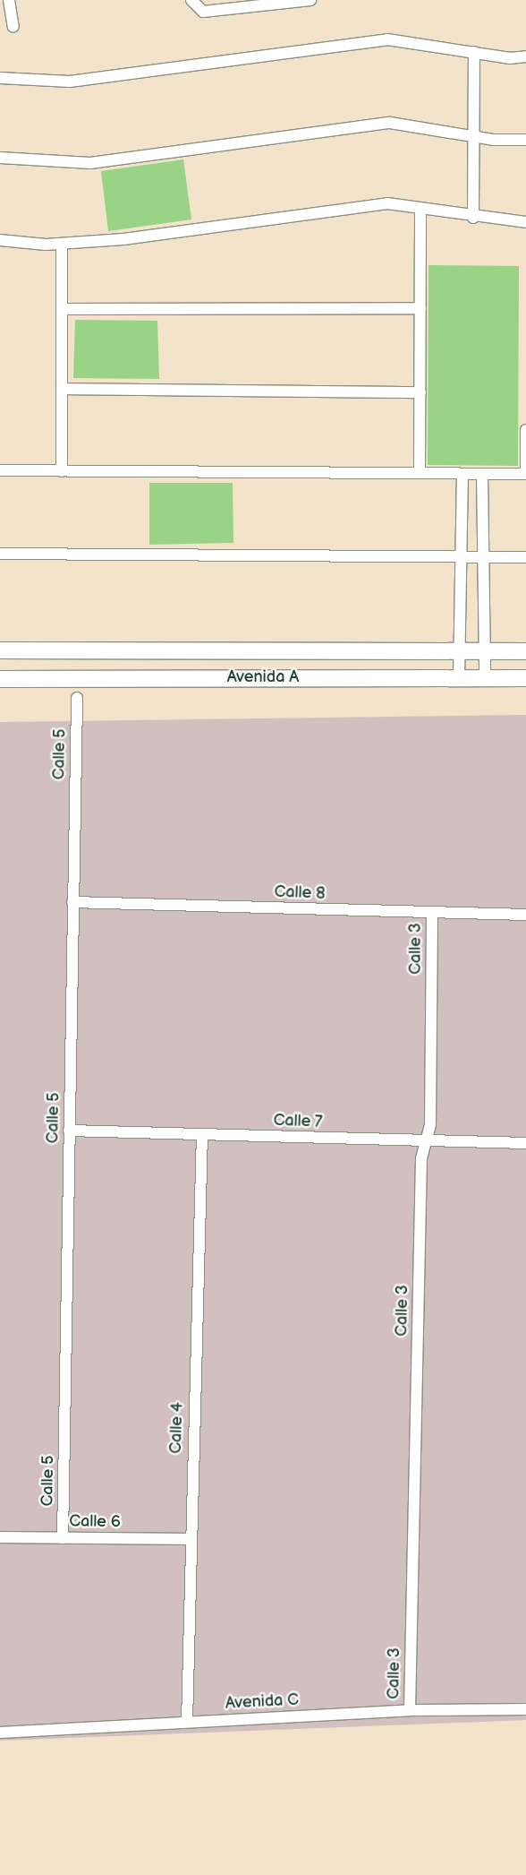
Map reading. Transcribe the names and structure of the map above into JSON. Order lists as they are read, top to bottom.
{
  "streets": {
    "street": [
      "Avenida A",
      "Calle 5",
      "Calle 8",
      "Calle 3",
      "Calle 7",
      "Calle 4",
      "Calle 6",
      "Avenida C"
    ]
  },
  "crossings": [
    ["Calle 5", "Calle 8"],
    ["Calle 5", "Calle 7"],
    ["Calle 5", "Calle 6"],
    ["Calle 8", "Calle 3"],
    ["Calle 3", "Calle 7"],
    ["Calle 3", "Avenida C"],
    ["Calle 7", "Calle 4"],
    ["Calle 4", "Calle 6"],
    ["Calle 4", "Avenida C"]
  ]
}
